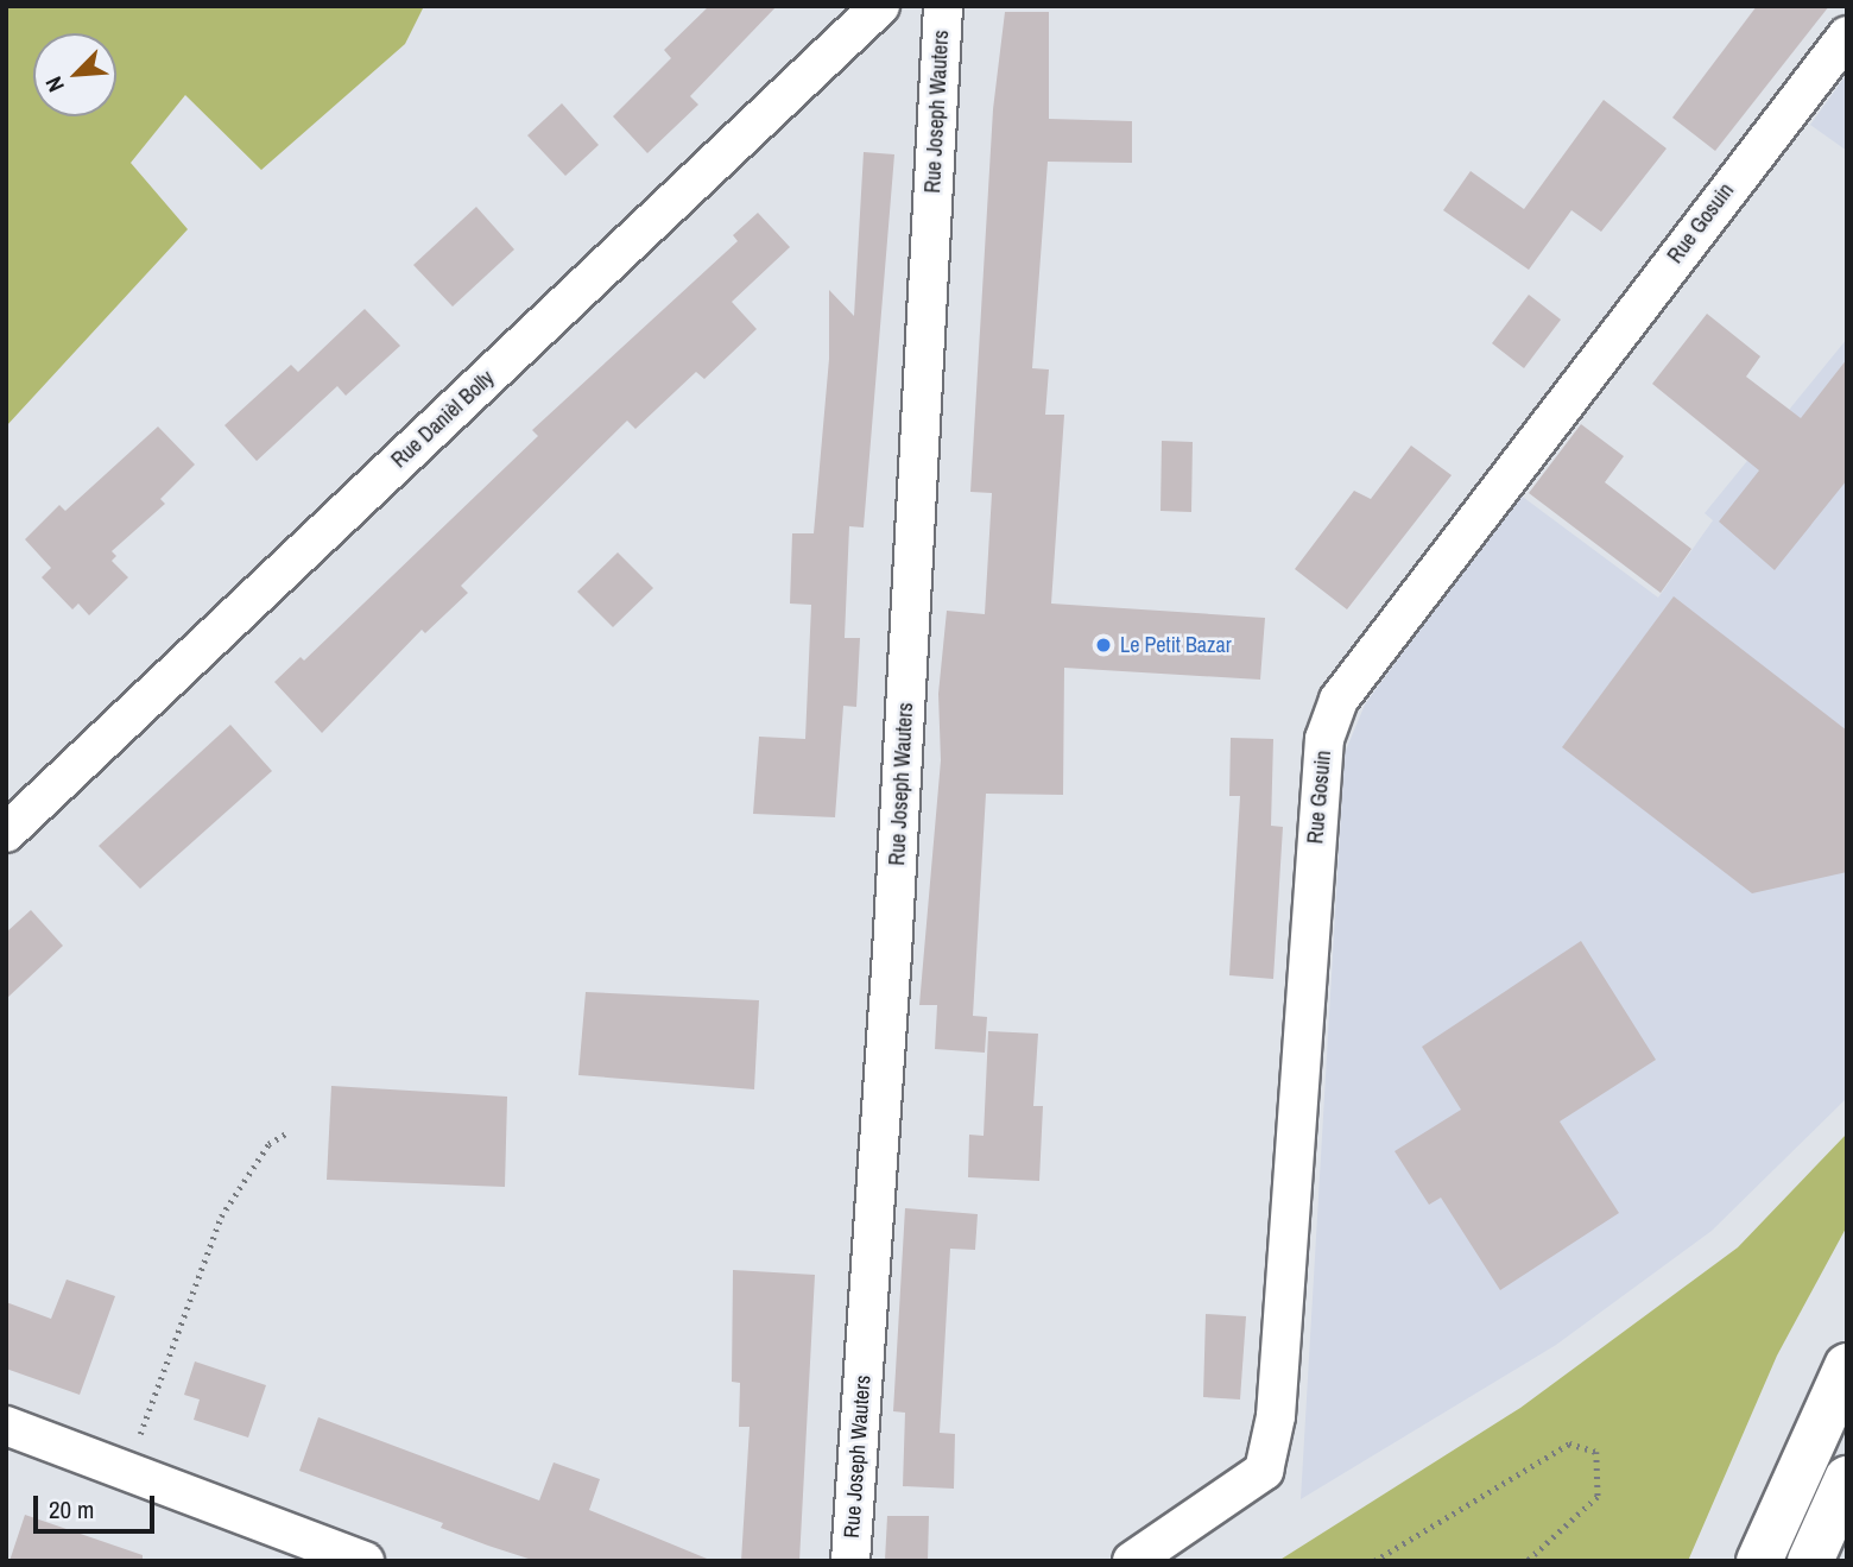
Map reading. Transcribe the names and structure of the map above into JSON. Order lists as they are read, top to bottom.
{
  "streets": {
    "street": ["Rue Joseph Wauters", "Rue Gosuin", "Rue Danièl Bolly"]
  },
  "places": ["Le Petit Bazar"],
  "scale_bar": "20 m",
  "north": "bottom left"
}
